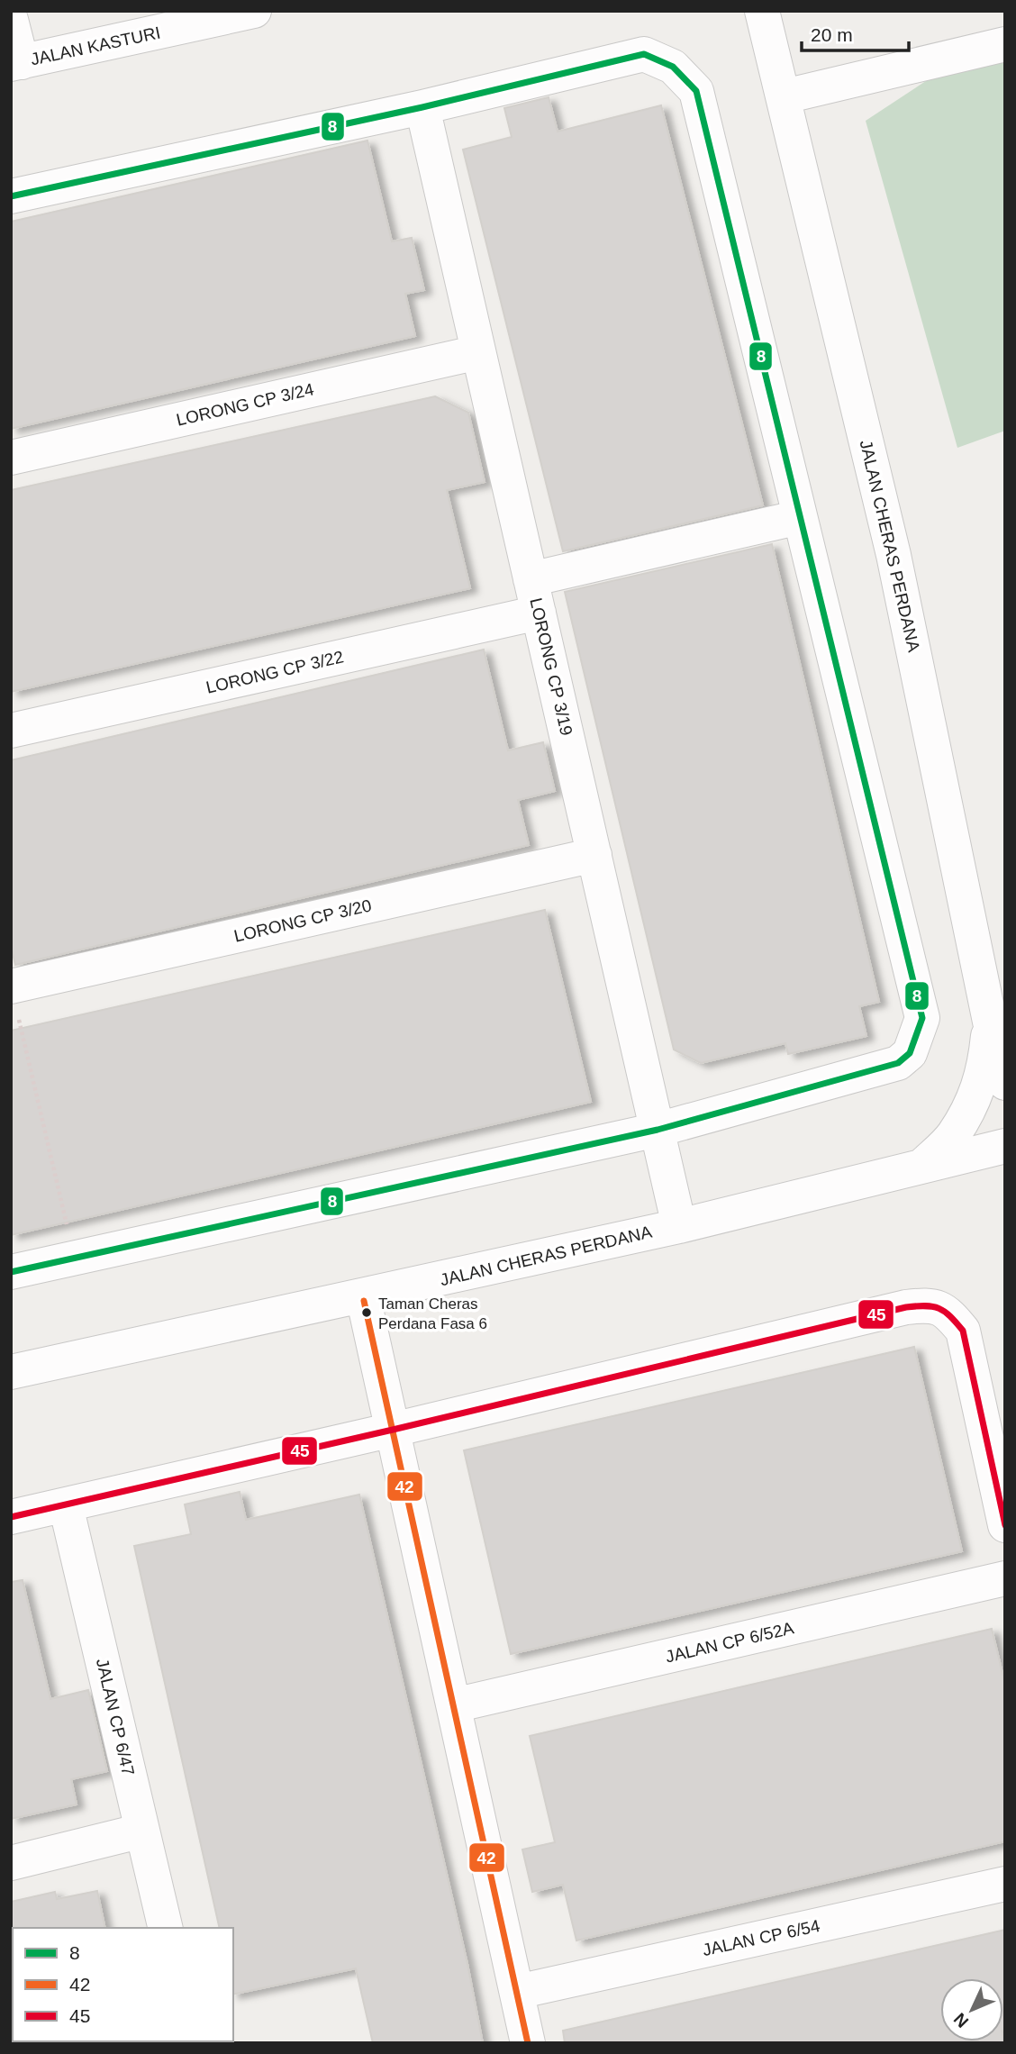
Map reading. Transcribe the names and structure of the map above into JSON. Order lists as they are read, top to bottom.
{
  "streets": {
    "street": [
      "JALAN KASTURI",
      "LORONG CP 3/24",
      "JALAN CHERAS PERDANA",
      "LORONG CP 3/19",
      "LORONG CP 3/22",
      "LORONG CP 3/20",
      "JALAN CP 6/52A",
      "JALAN CP 6/47",
      "JALAN CP 6/54"
    ]
  },
  "crossings": [
    ["LORONG CP 3/24", "LORONG CP 3/19"],
    ["JALAN CHERAS PERDANA", "LORONG CP 3/19"],
    ["LORONG CP 3/19", "LORONG CP 3/22"],
    ["LORONG CP 3/19", "LORONG CP 3/20"]
  ],
  "places": ["Taman Cheras Perdana Fasa 6"],
  "lines": ["transit line 8", "transit line 42", "transit line 45"],
  "legend": ["8", "42", "45"],
  "scale_bar": "20 m",
  "north": "bottom left"
}
